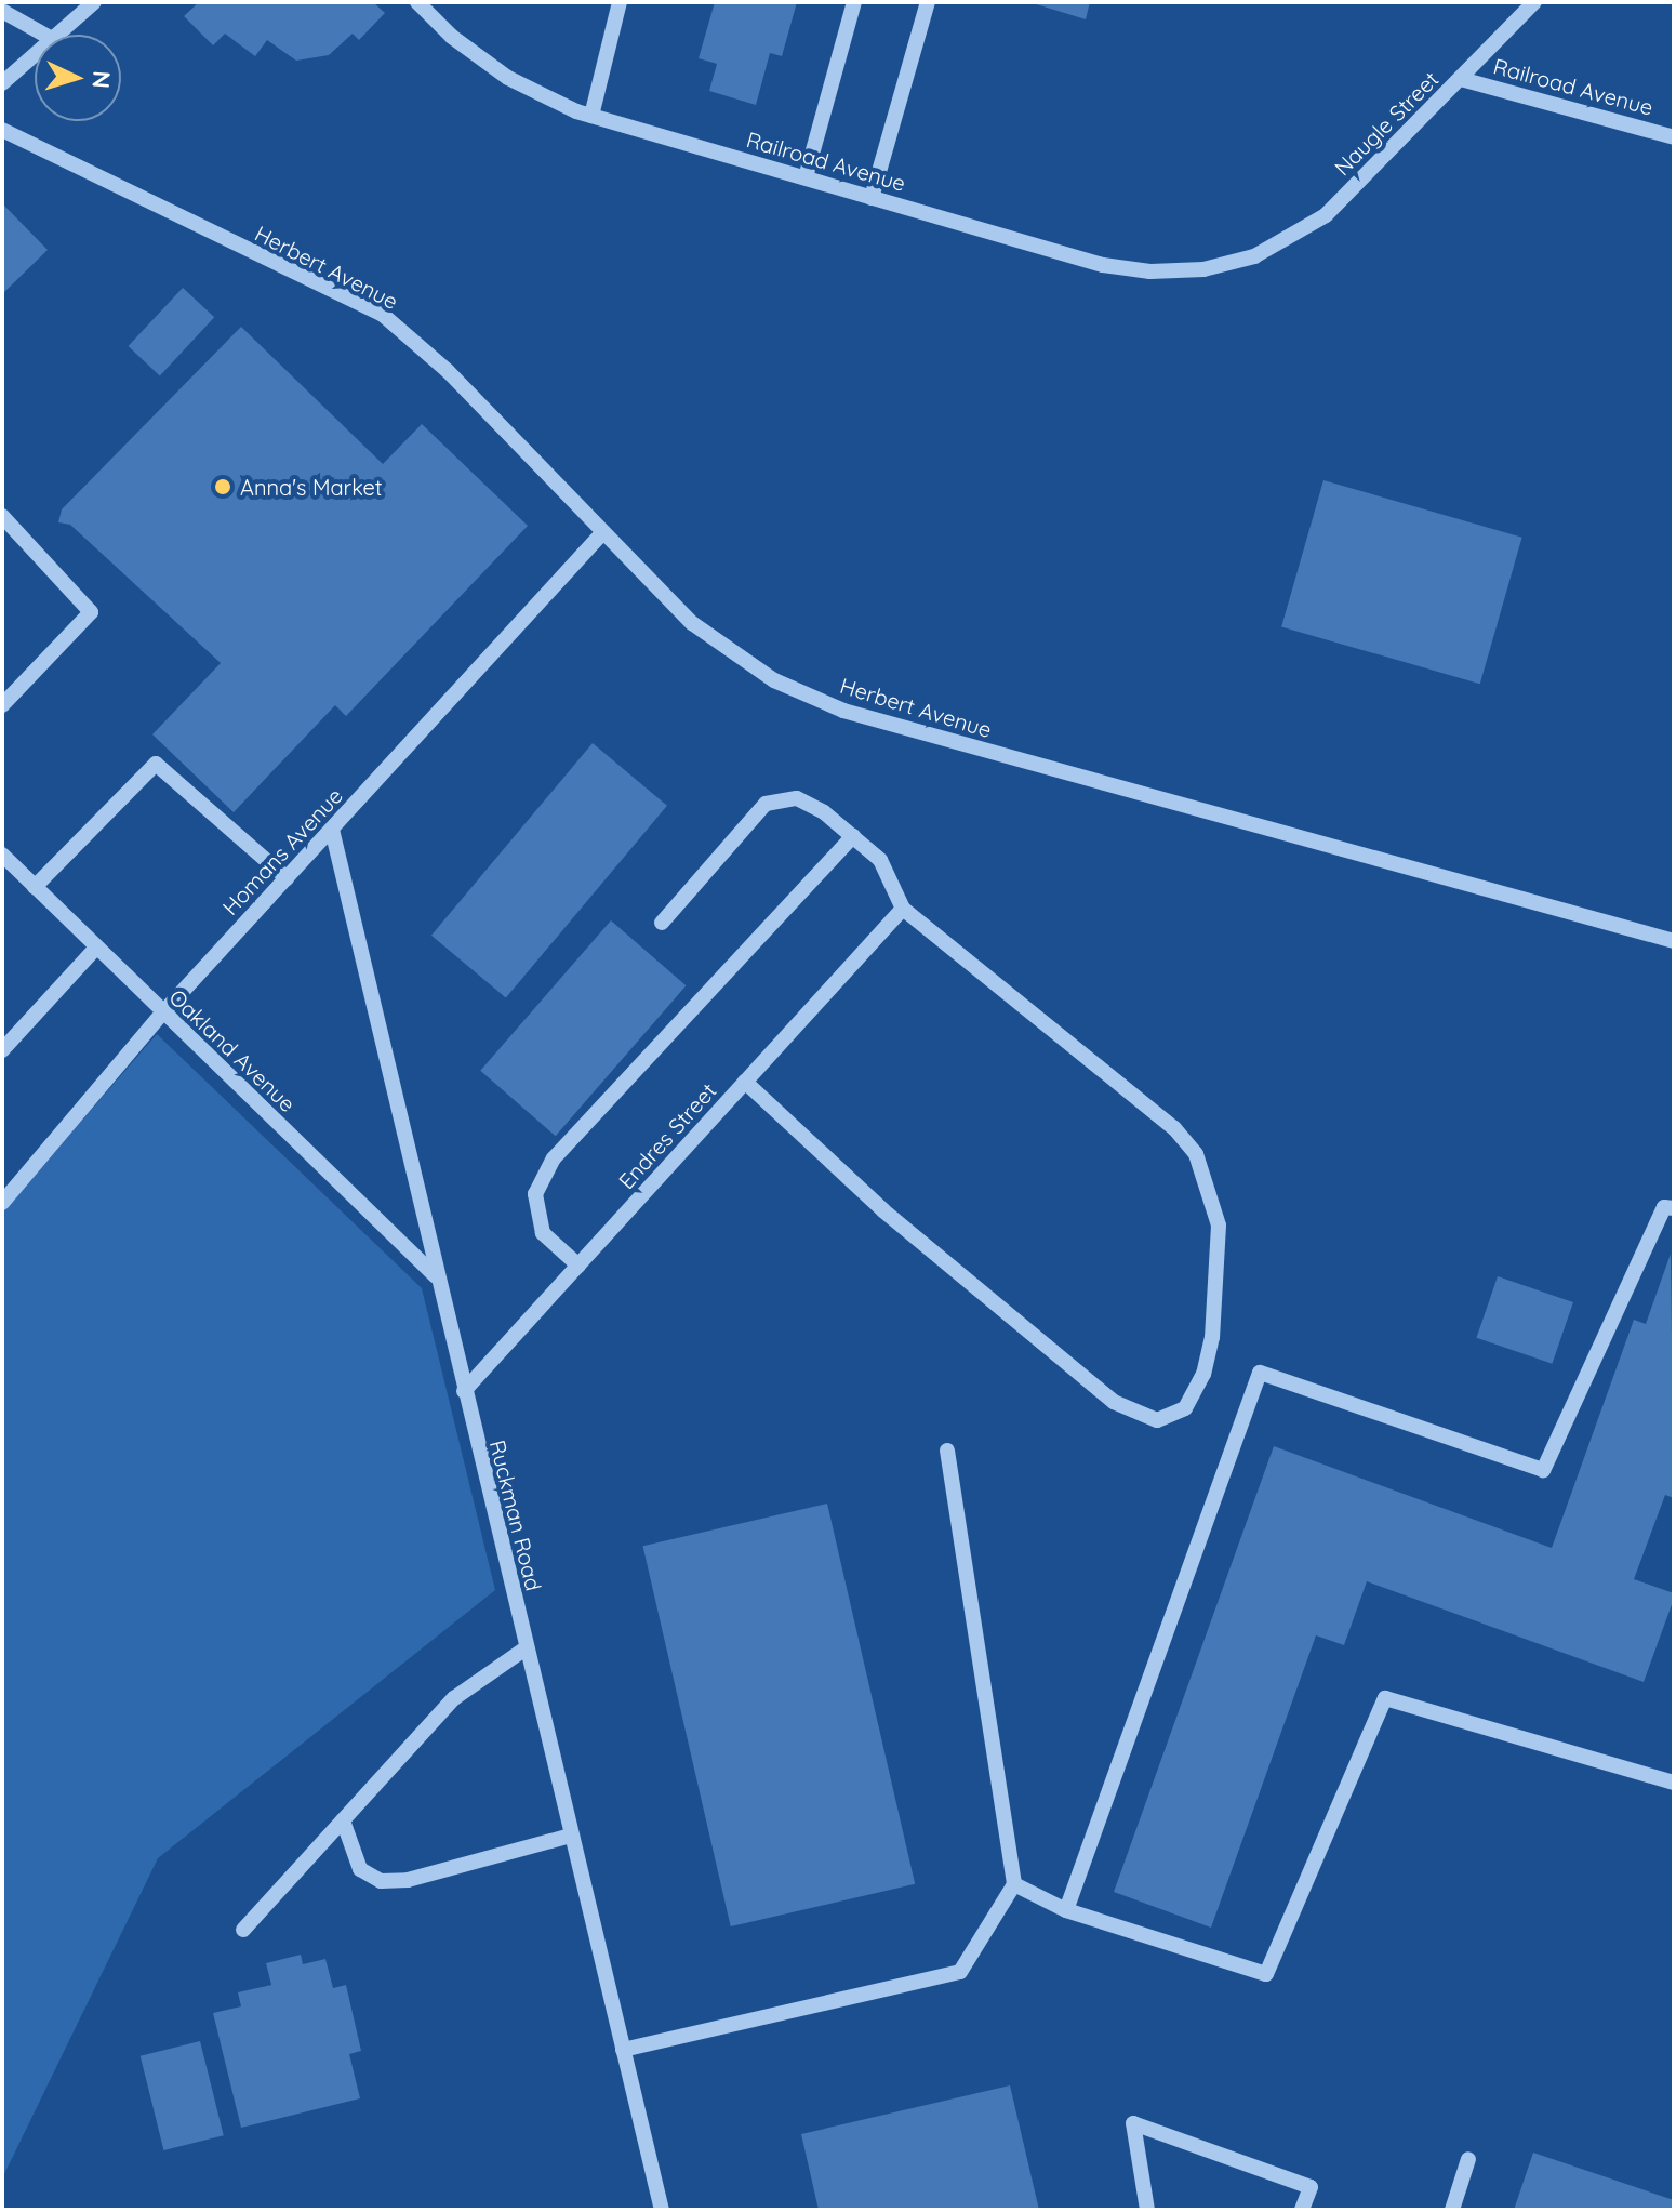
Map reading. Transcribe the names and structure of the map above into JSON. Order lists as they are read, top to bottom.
{
  "streets": {
    "street": [
      "Railroad Avenue",
      "Naugle Street",
      "Herbert Avenue",
      "Homans Avenue",
      "Oakland Avenue",
      "Endres Street",
      "Ruckman Road"
    ]
  },
  "crossings": [
    ["Railroad Avenue", "Naugle Street"],
    ["Herbert Avenue", "Homans Avenue"],
    ["Homans Avenue", "Oakland Avenue"],
    ["Homans Avenue", "Ruckman Road"],
    ["Oakland Avenue", "Ruckman Road"],
    ["Endres Street", "Ruckman Road"]
  ],
  "places": ["Anna's Market"],
  "north": "right"
}
